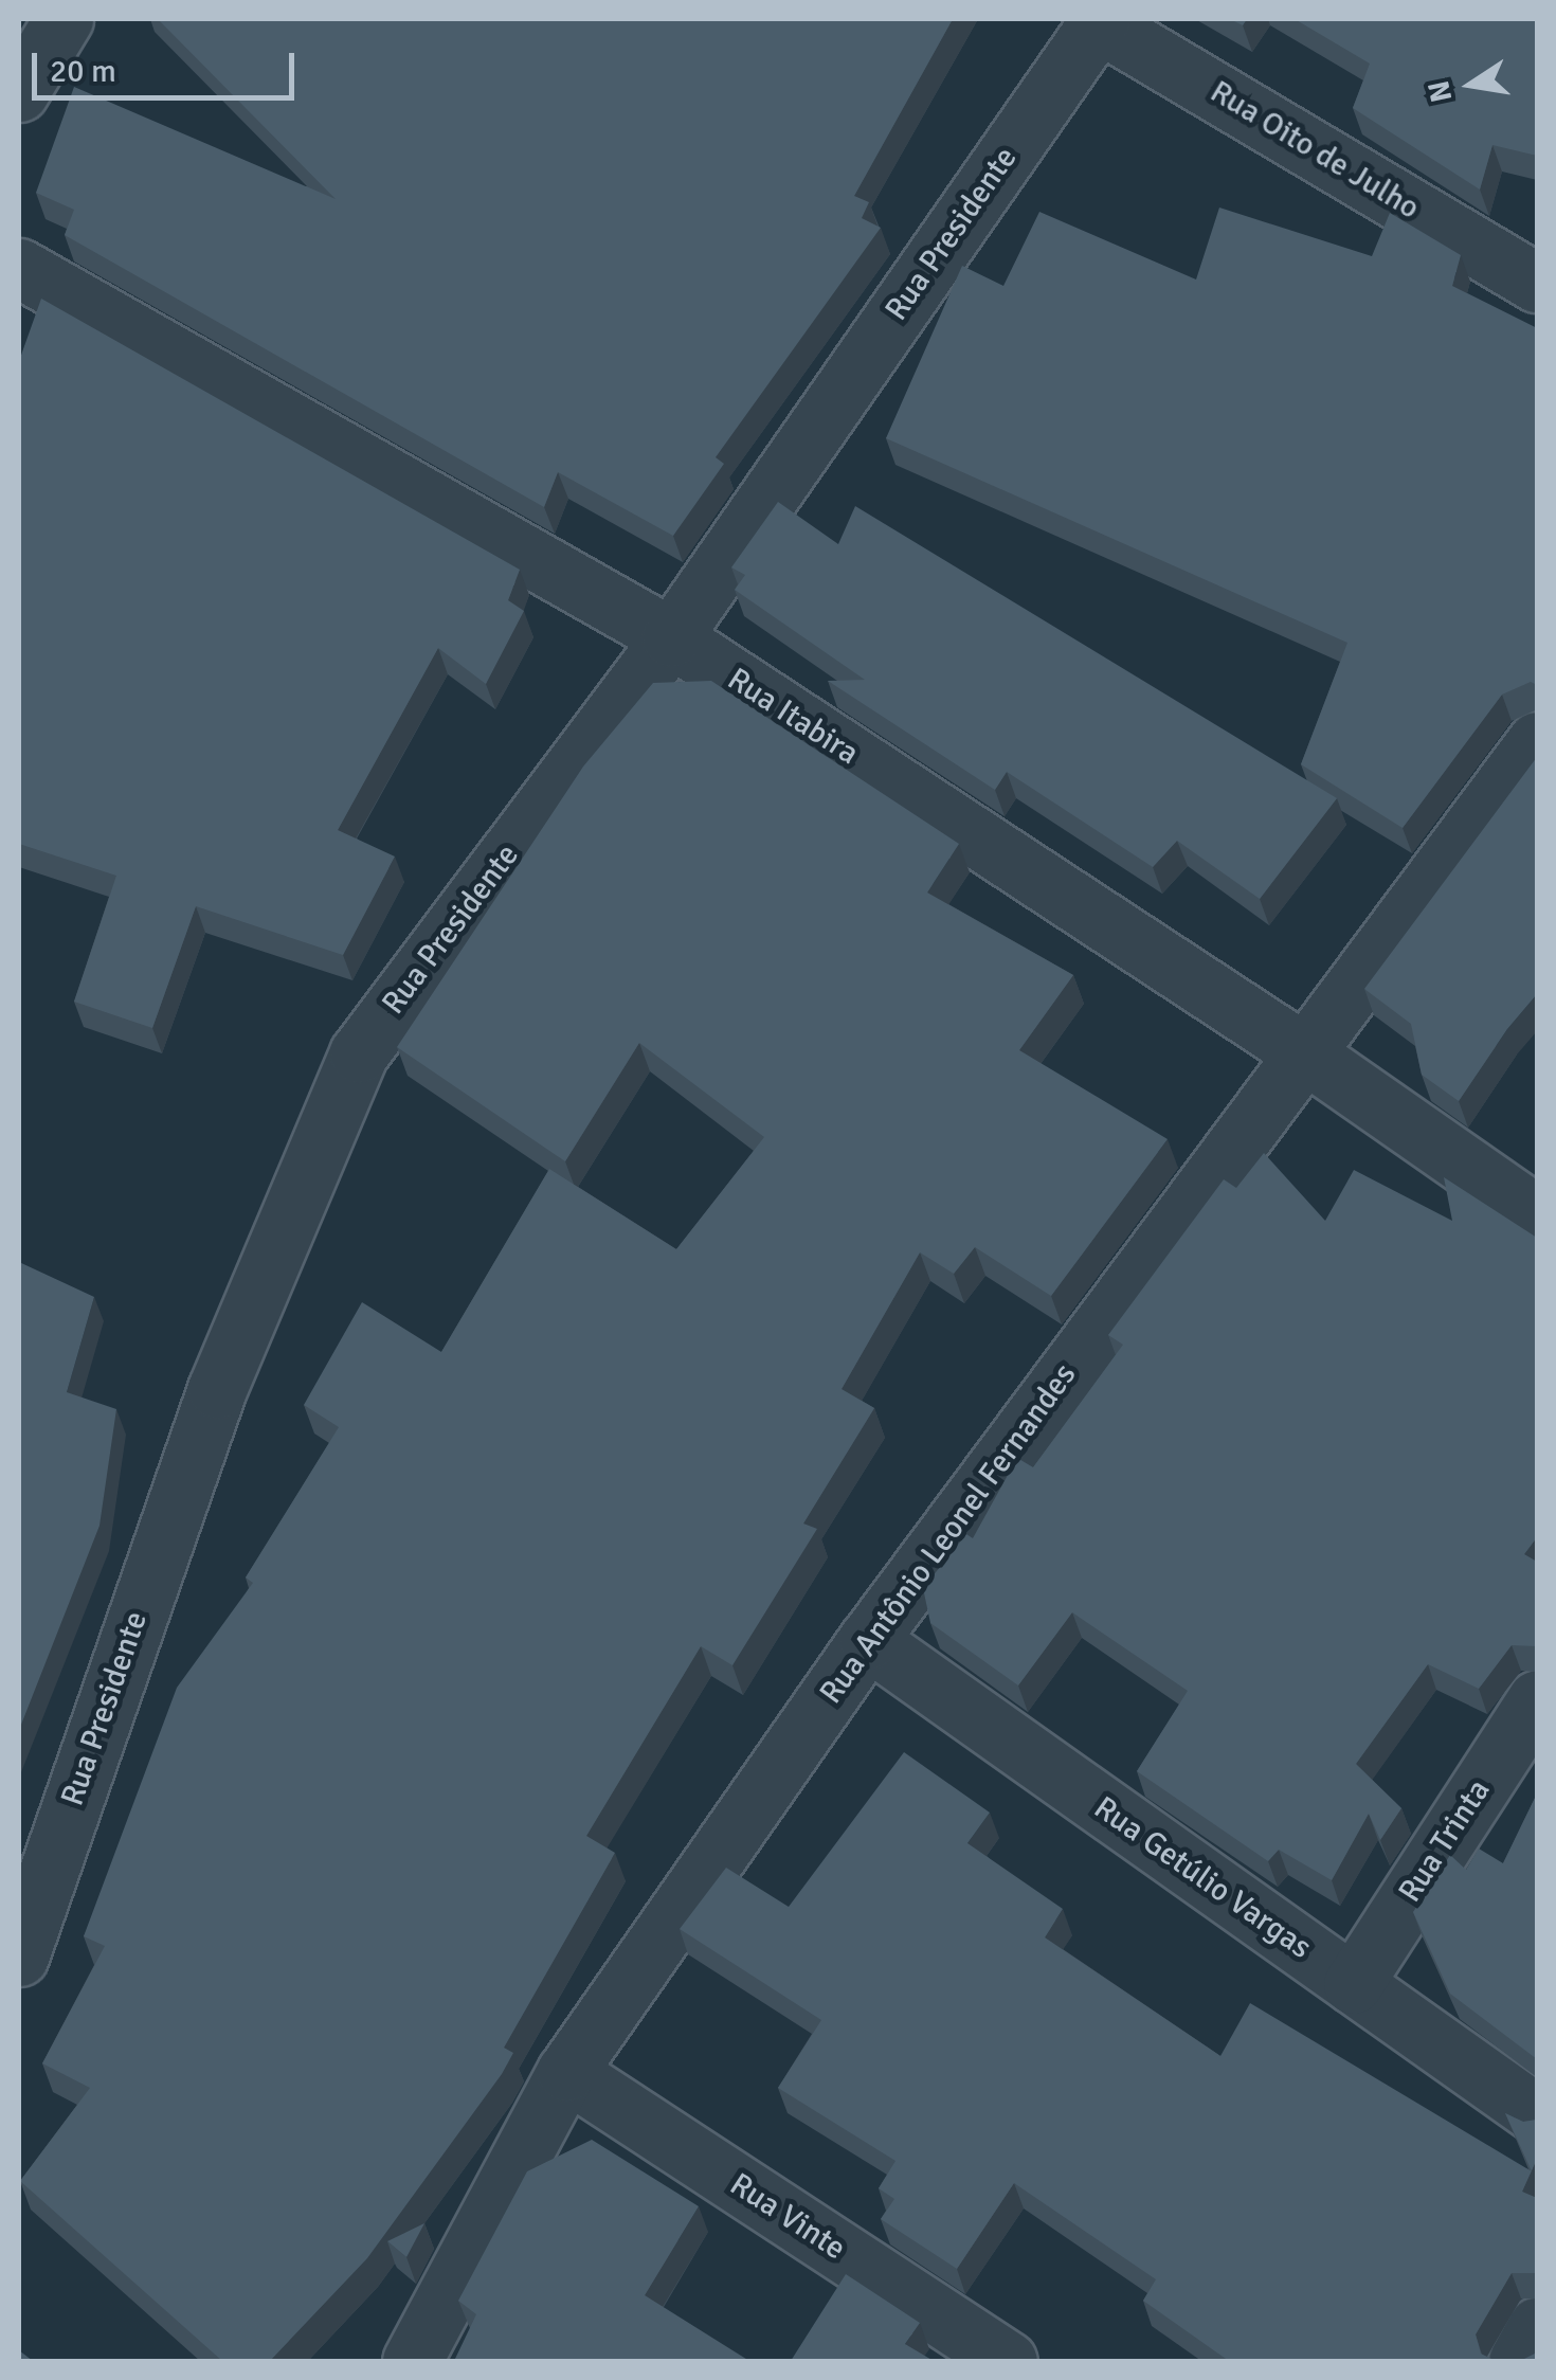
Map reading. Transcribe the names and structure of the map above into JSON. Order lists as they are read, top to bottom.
{
  "streets": {
    "street": [
      "Rua Oito de Julho",
      "Rua Presidente",
      "Rua Itabira",
      "Rua Antônio Leonel Fernandes",
      "Rua Trinta",
      "Rua Getúlio Vargas",
      "Rua Vinte"
    ]
  },
  "crossings": [
    ["Rua Oito de Julho", "Rua Presidente"],
    ["Rua Presidente", "Rua Itabira"],
    ["Rua Itabira", "Rua Antônio Leonel Fernandes"],
    ["Rua Antônio Leonel Fernandes", "Rua Getúlio Vargas"],
    ["Rua Antônio Leonel Fernandes", "Rua Vinte"],
    ["Rua Trinta", "Rua Getúlio Vargas"]
  ],
  "scale_bar": "20 m",
  "north": "left"
}
